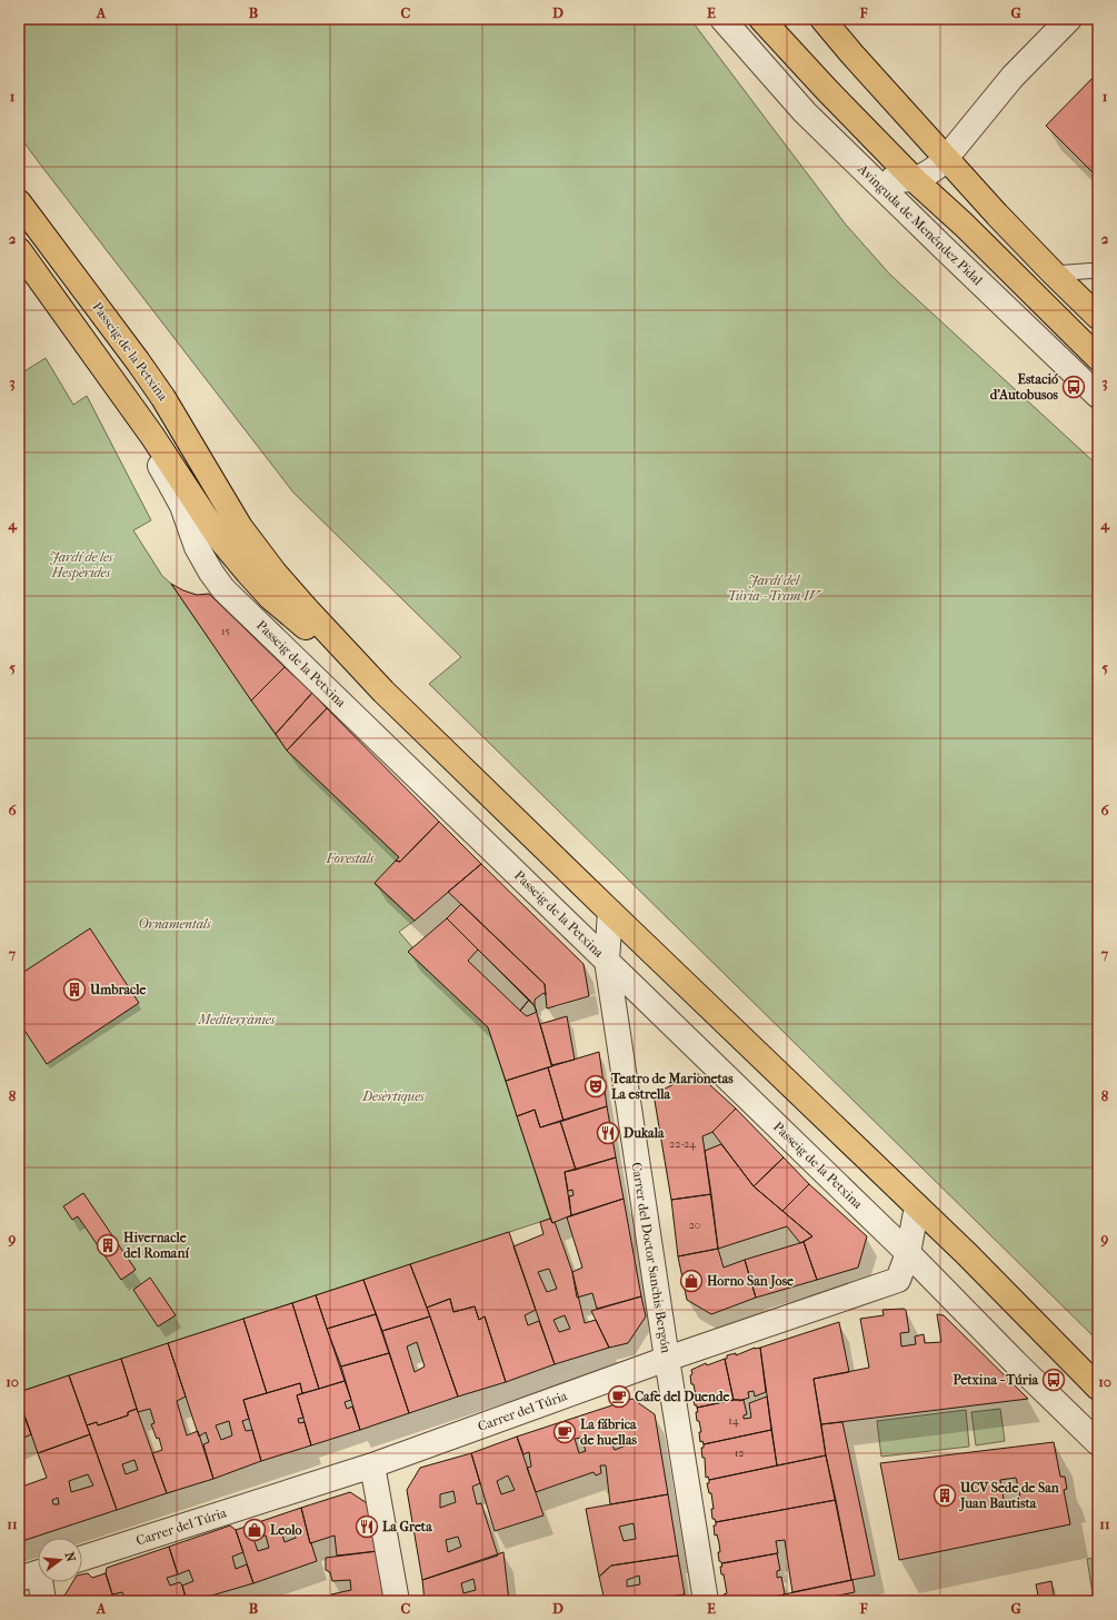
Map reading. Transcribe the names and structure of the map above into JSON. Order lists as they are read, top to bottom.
{
  "streets": {
    "main road": ["Passeig de la Petxina"],
    "street": ["Avinguda de Menéndez Pidal", "Carrer del Doctor Sanchis Bergón", "Carrer del Túria"]
  },
  "crossings": [
    ["Passeig de la Petxina", "Carrer del Doctor Sanchis Bergón"],
    ["Passeig de la Petxina", "Carrer del Túria"],
    ["Carrer del Doctor Sanchis Bergón", "Carrer del Túria"]
  ],
  "parks": [
    "Jardí de les Hespèrides",
    "Jardí del Túria - Tram IV",
    "Forestals",
    "Ornamentals",
    "Mediterrànies",
    "Desèrtiques"
  ],
  "places": {
    "bus stop": ["Estació d'Autobusos", "Petxina - Túria"],
    "building": ["Umbracle", "Hivernacle del Romaní", "UCV Sede de San Juan Bautista"],
    "theatre": ["Teatro de Marionetas La estrella"],
    "restaurant": ["Dukala", "La Greta"],
    "shop": ["Horno San Jose", "Leolo"],
    "cafe": ["Cafe del Duende", "La fábrica de huellas"]
  },
  "house_numbers": [
    "15",
    "22-24",
    "20",
    "14",
    "12"
  ],
  "north": "right",
  "grid": {
    "columns": [
      "A",
      "B",
      "C",
      "D",
      "E",
      "F",
      "G"
    ],
    "rows": [
      "1",
      "2",
      "3",
      "4",
      "5",
      "6",
      "7",
      "8",
      "9",
      "10",
      "11"
    ]
  }
}
